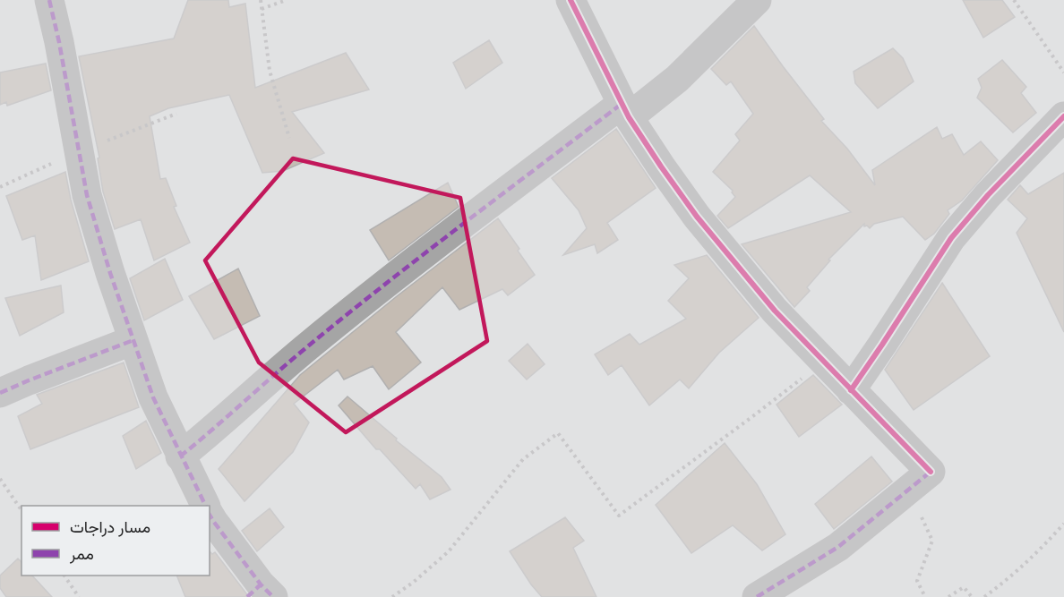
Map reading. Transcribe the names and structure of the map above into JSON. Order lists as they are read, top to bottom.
{
  "legend": ["مسار دراجات", "ممر"]
}
